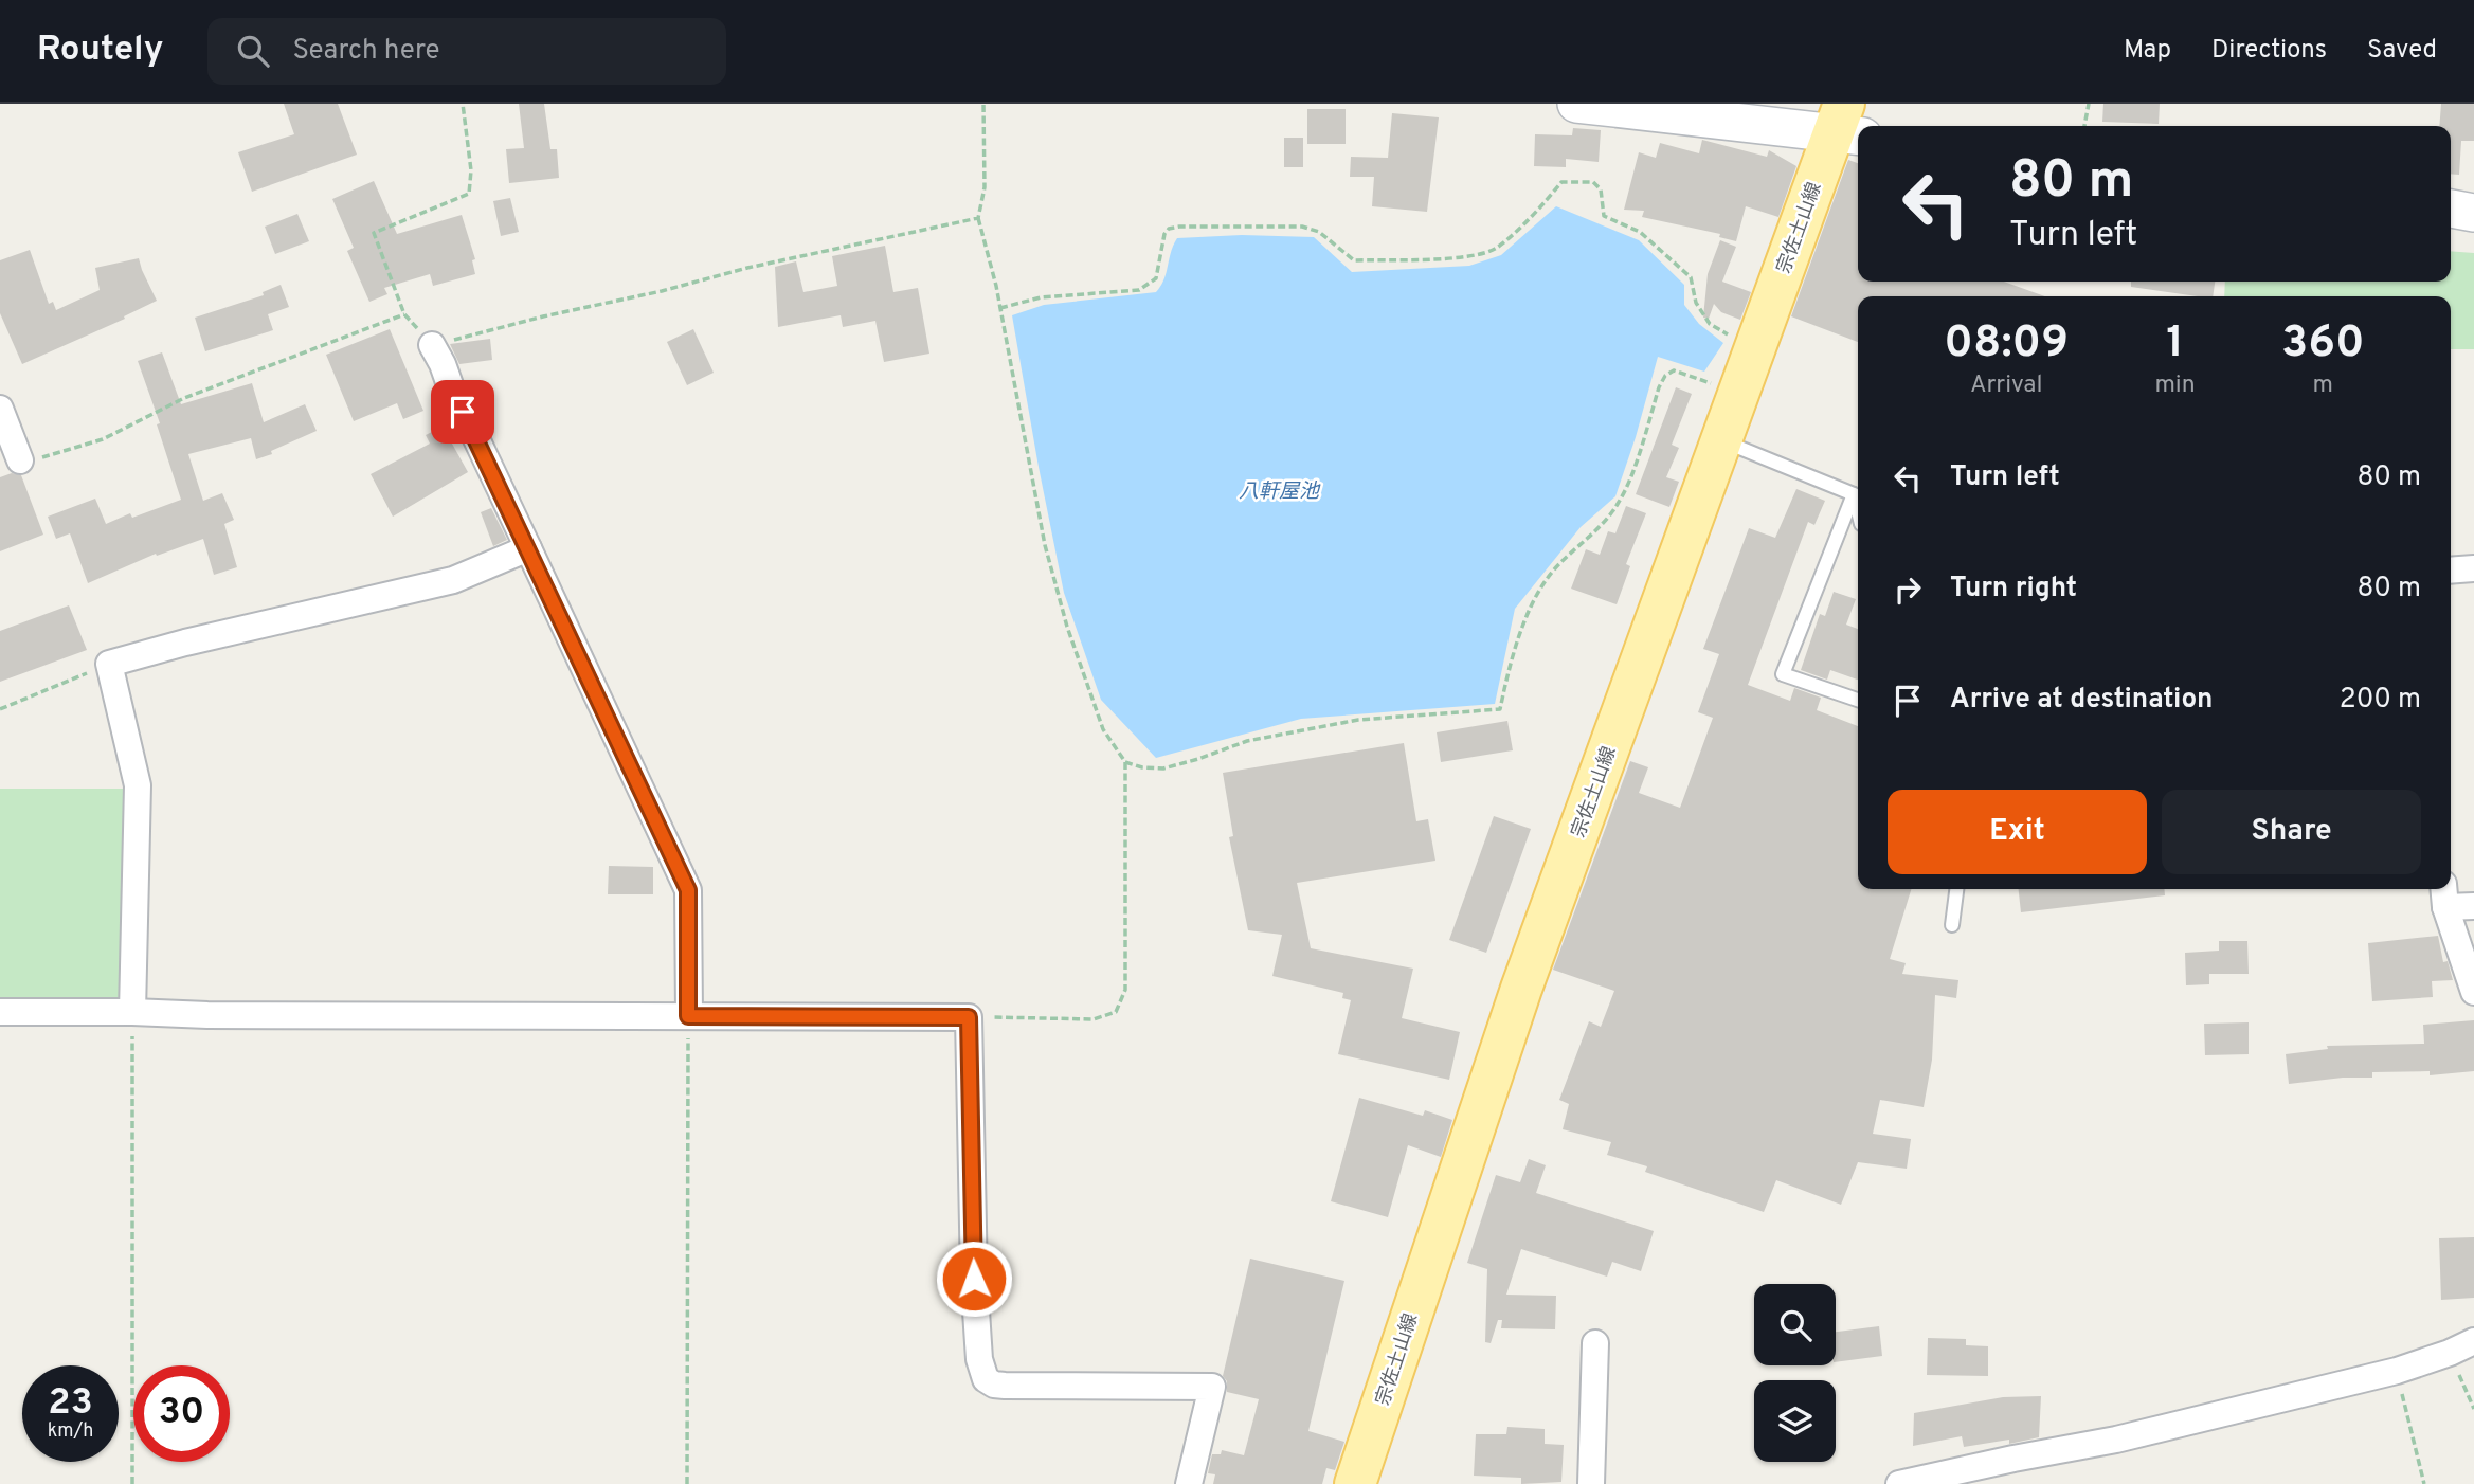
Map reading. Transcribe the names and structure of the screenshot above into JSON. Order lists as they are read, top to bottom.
{
  "streets": {
    "main road": ["宗佐土山線"]
  },
  "water": ["八軒屋池"],
  "page": {
    "header": "Routely",
    "search": "Search here",
    "nav": ["Map", "Directions", "Saved"],
    "turn": ["80 m", "Turn left"],
    "eta": [
      "08:09",
      "Arrival",
      "1",
      "min",
      "360",
      "m"
    ],
    "list": [
      {
        "name": "Turn left",
        "value": "80 m"
      },
      {
        "name": "Turn right",
        "value": "80 m"
      },
      {
        "name": "Arrive at destination",
        "value": "200 m"
      }
    ],
    "buttons": ["Exit", "Share"],
    "speed": "23 km/h",
    "limit": "30"
  }
}
